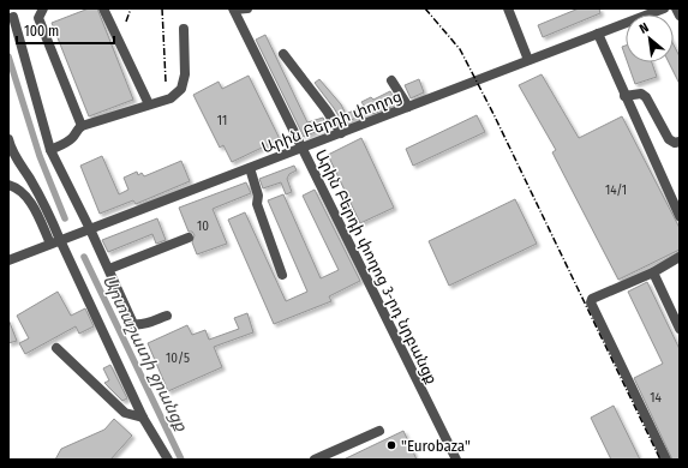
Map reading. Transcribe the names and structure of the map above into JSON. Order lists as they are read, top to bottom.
{
  "streets": {
    "street": ["Արին Բերդի փողոց", "Արին Բերդի փողոց 3-րդ նրբանցք"]
  },
  "crossings": [
    ["Արին Բերդի փողոց", "Արին Բերդի փողոց 3-րդ նրբանցք"]
  ],
  "water": ["Արտաշատի ջրանցք"],
  "places": ["\"Eurobaza\""],
  "house_numbers": [
    "11",
    "14/1",
    "10",
    "10/5",
    "14"
  ],
  "scale_bar": "100 m",
  "north": "top left"
}
